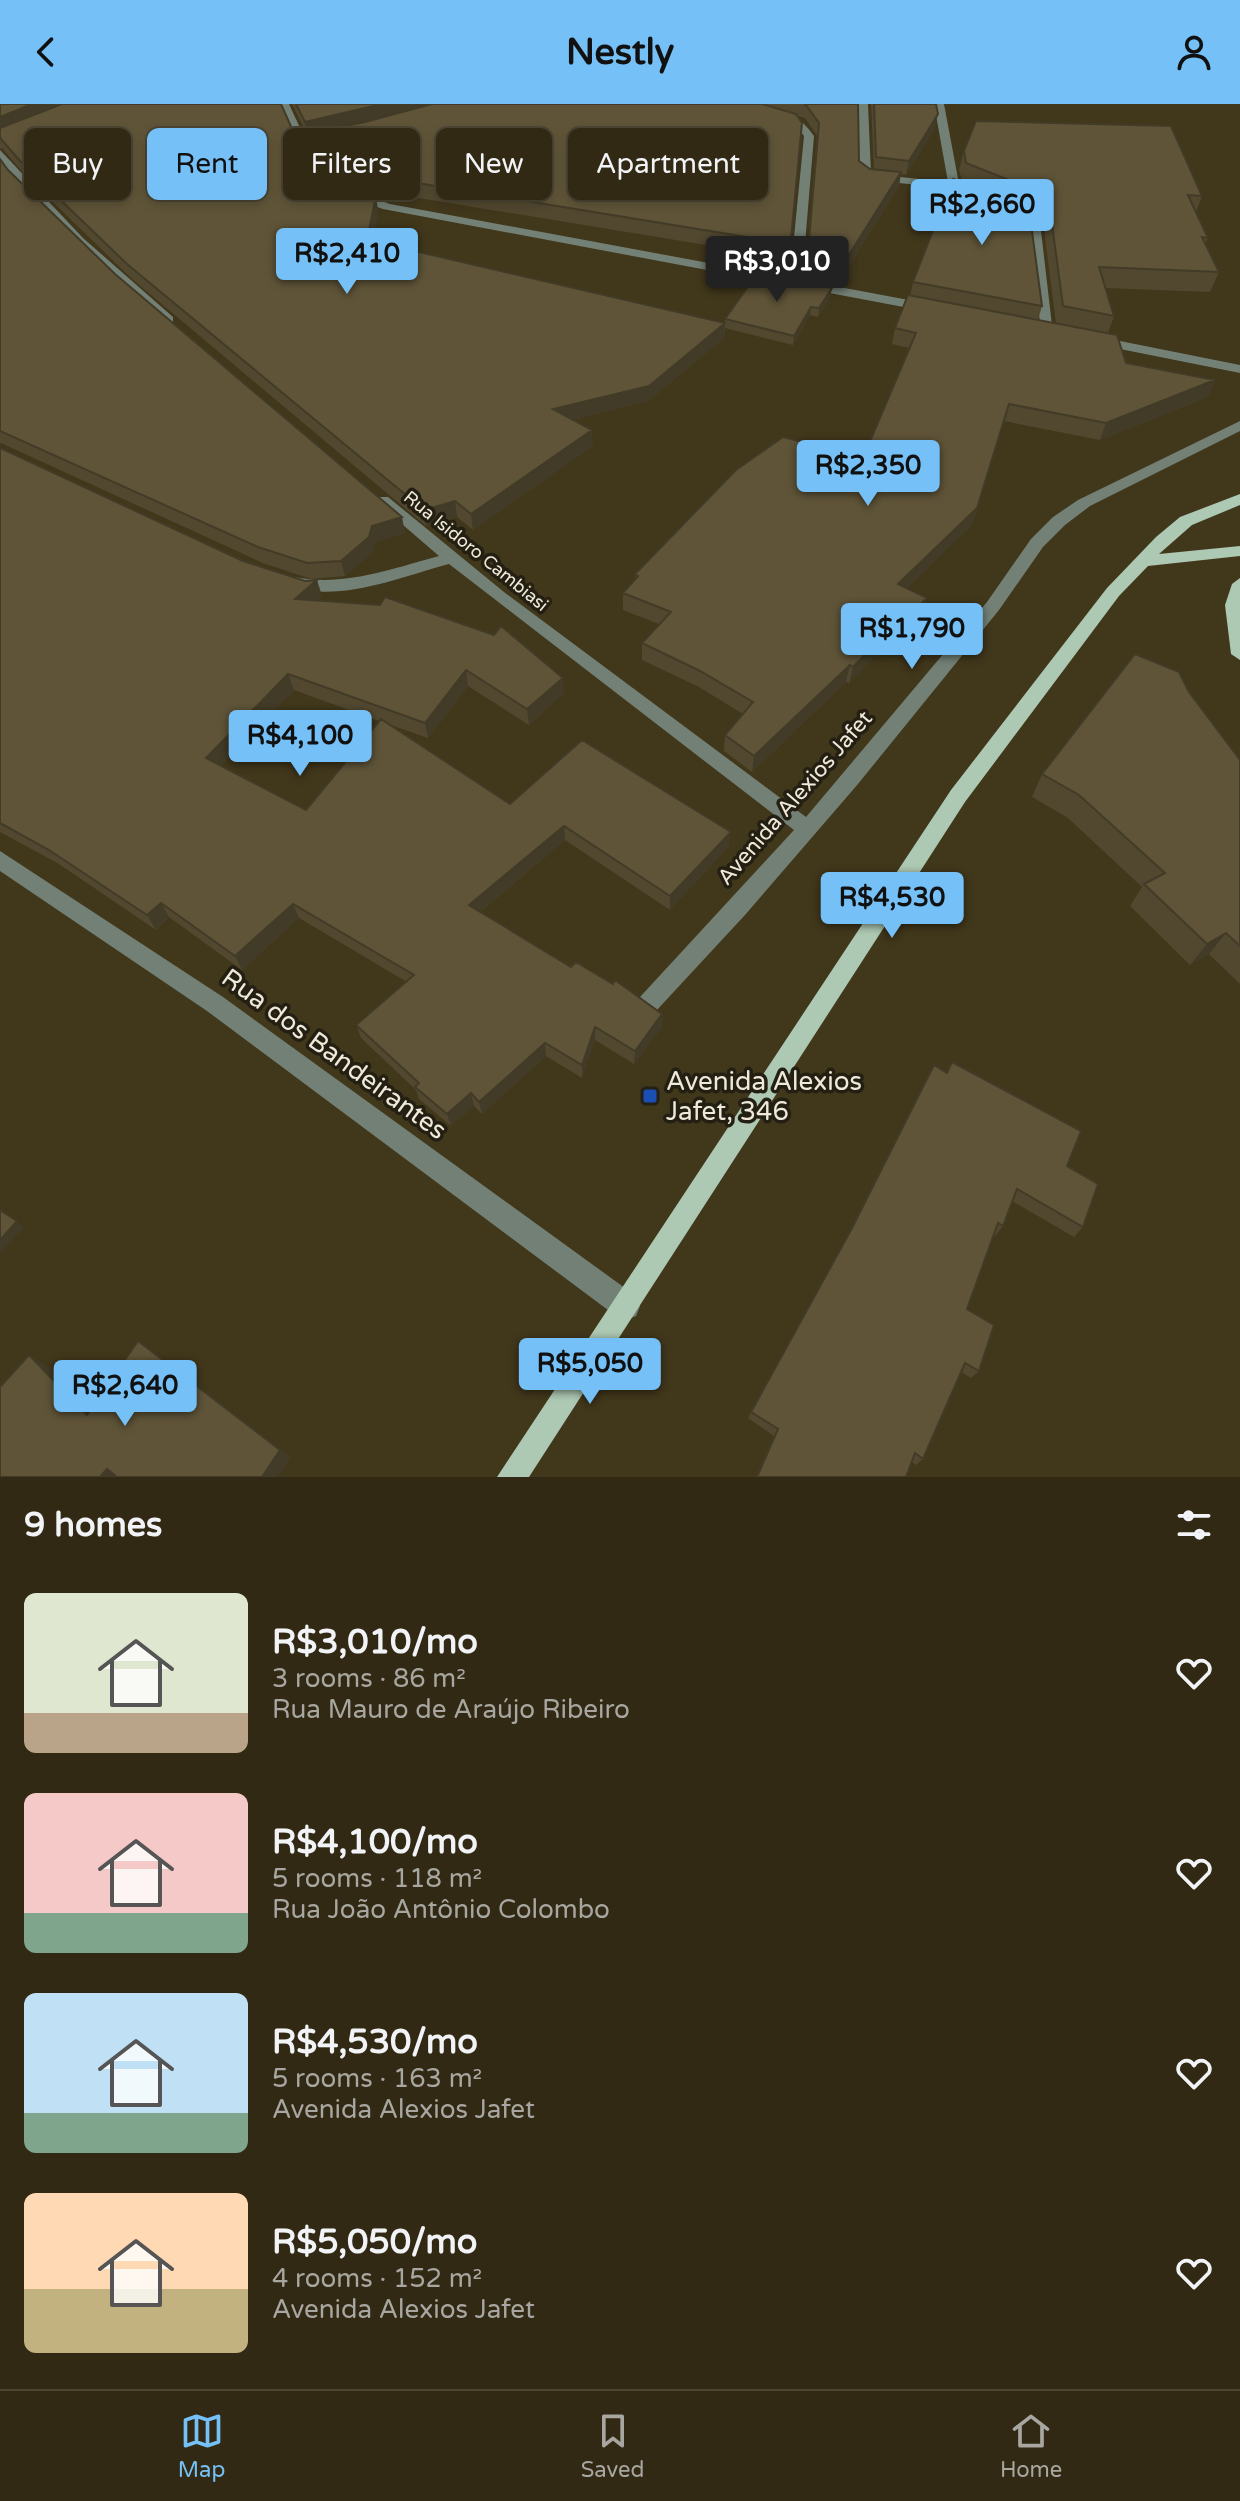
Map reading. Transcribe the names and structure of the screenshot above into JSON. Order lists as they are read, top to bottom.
{
  "streets": {
    "street": ["Rua Isidoro Cambiasi", "Avenida Alexios Jafet", "Rua dos Bandeirantes"]
  },
  "crossings": [
    ["Rua Isidoro Cambiasi", "Avenida Alexios Jafet"]
  ],
  "places": {
    "transit": ["Avenida Alexios Jafet, 346"]
  },
  "page": {
    "header": "Nestly",
    "chip": [
      "Buy",
      "Rent",
      "Filters",
      "New",
      "Apartment"
    ],
    "price": [
      "R$2,660",
      "R$2,410",
      "R$3,010",
      "R$2,350",
      "R$1,790",
      "R$4,100",
      "R$4,530",
      "R$5,050",
      "R$2,640"
    ],
    "heading": "9 homes",
    "list": [
      {
        "name": "R$3,010/mo",
        "note": "3 rooms · 86 m² · Rua Mauro de Araújo Ribeiro"
      },
      {
        "name": "R$4,100/mo",
        "note": "5 rooms · 118 m² · Rua João Antônio Colombo"
      },
      {
        "name": "R$4,530/mo",
        "note": "5 rooms · 163 m² · Avenida Alexios Jafet"
      },
      {
        "name": "R$5,050/mo",
        "note": "4 rooms · 152 m² · Avenida Alexios Jafet"
      }
    ],
    "tabs": ["Map", "Saved", "Home"]
  }
}
